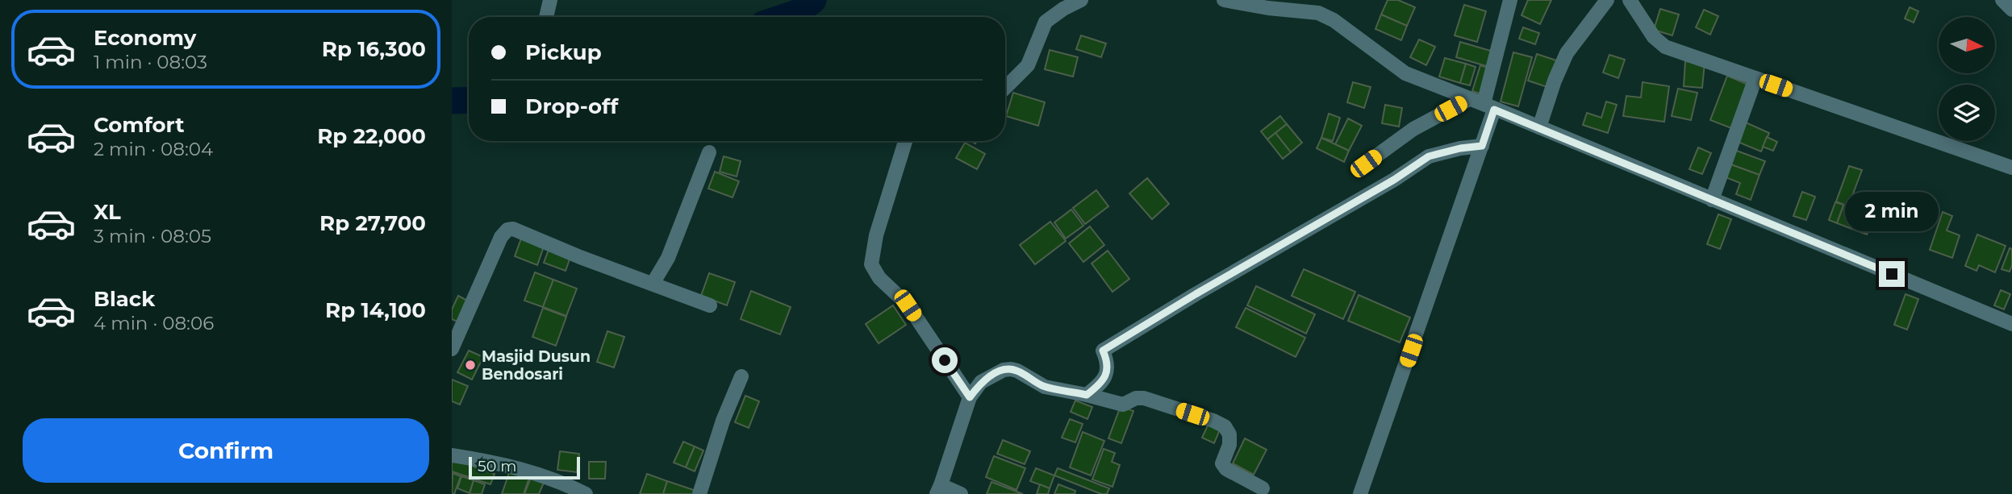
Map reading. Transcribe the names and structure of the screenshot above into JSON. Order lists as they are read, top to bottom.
{
  "places": ["Masjid Dusun Bendosari"],
  "scale_bar": "50 m",
  "north": "right",
  "page": {
    "list": [
      {
        "name": "Economy",
        "note": "1 min · 08:03",
        "value": "Rp 16,300"
      },
      {
        "name": "Comfort",
        "note": "2 min · 08:04",
        "value": "Rp 22,000"
      },
      {
        "name": "XL",
        "note": "3 min · 08:05",
        "value": "Rp 27,700"
      },
      {
        "name": "Black",
        "note": "4 min · 08:06",
        "value": "Rp 14,100"
      }
    ],
    "banner": ["Pickup", "Drop-off"],
    "bubble": "2 min",
    "buttons": "Confirm",
    "scale": "50 m"
  }
}
